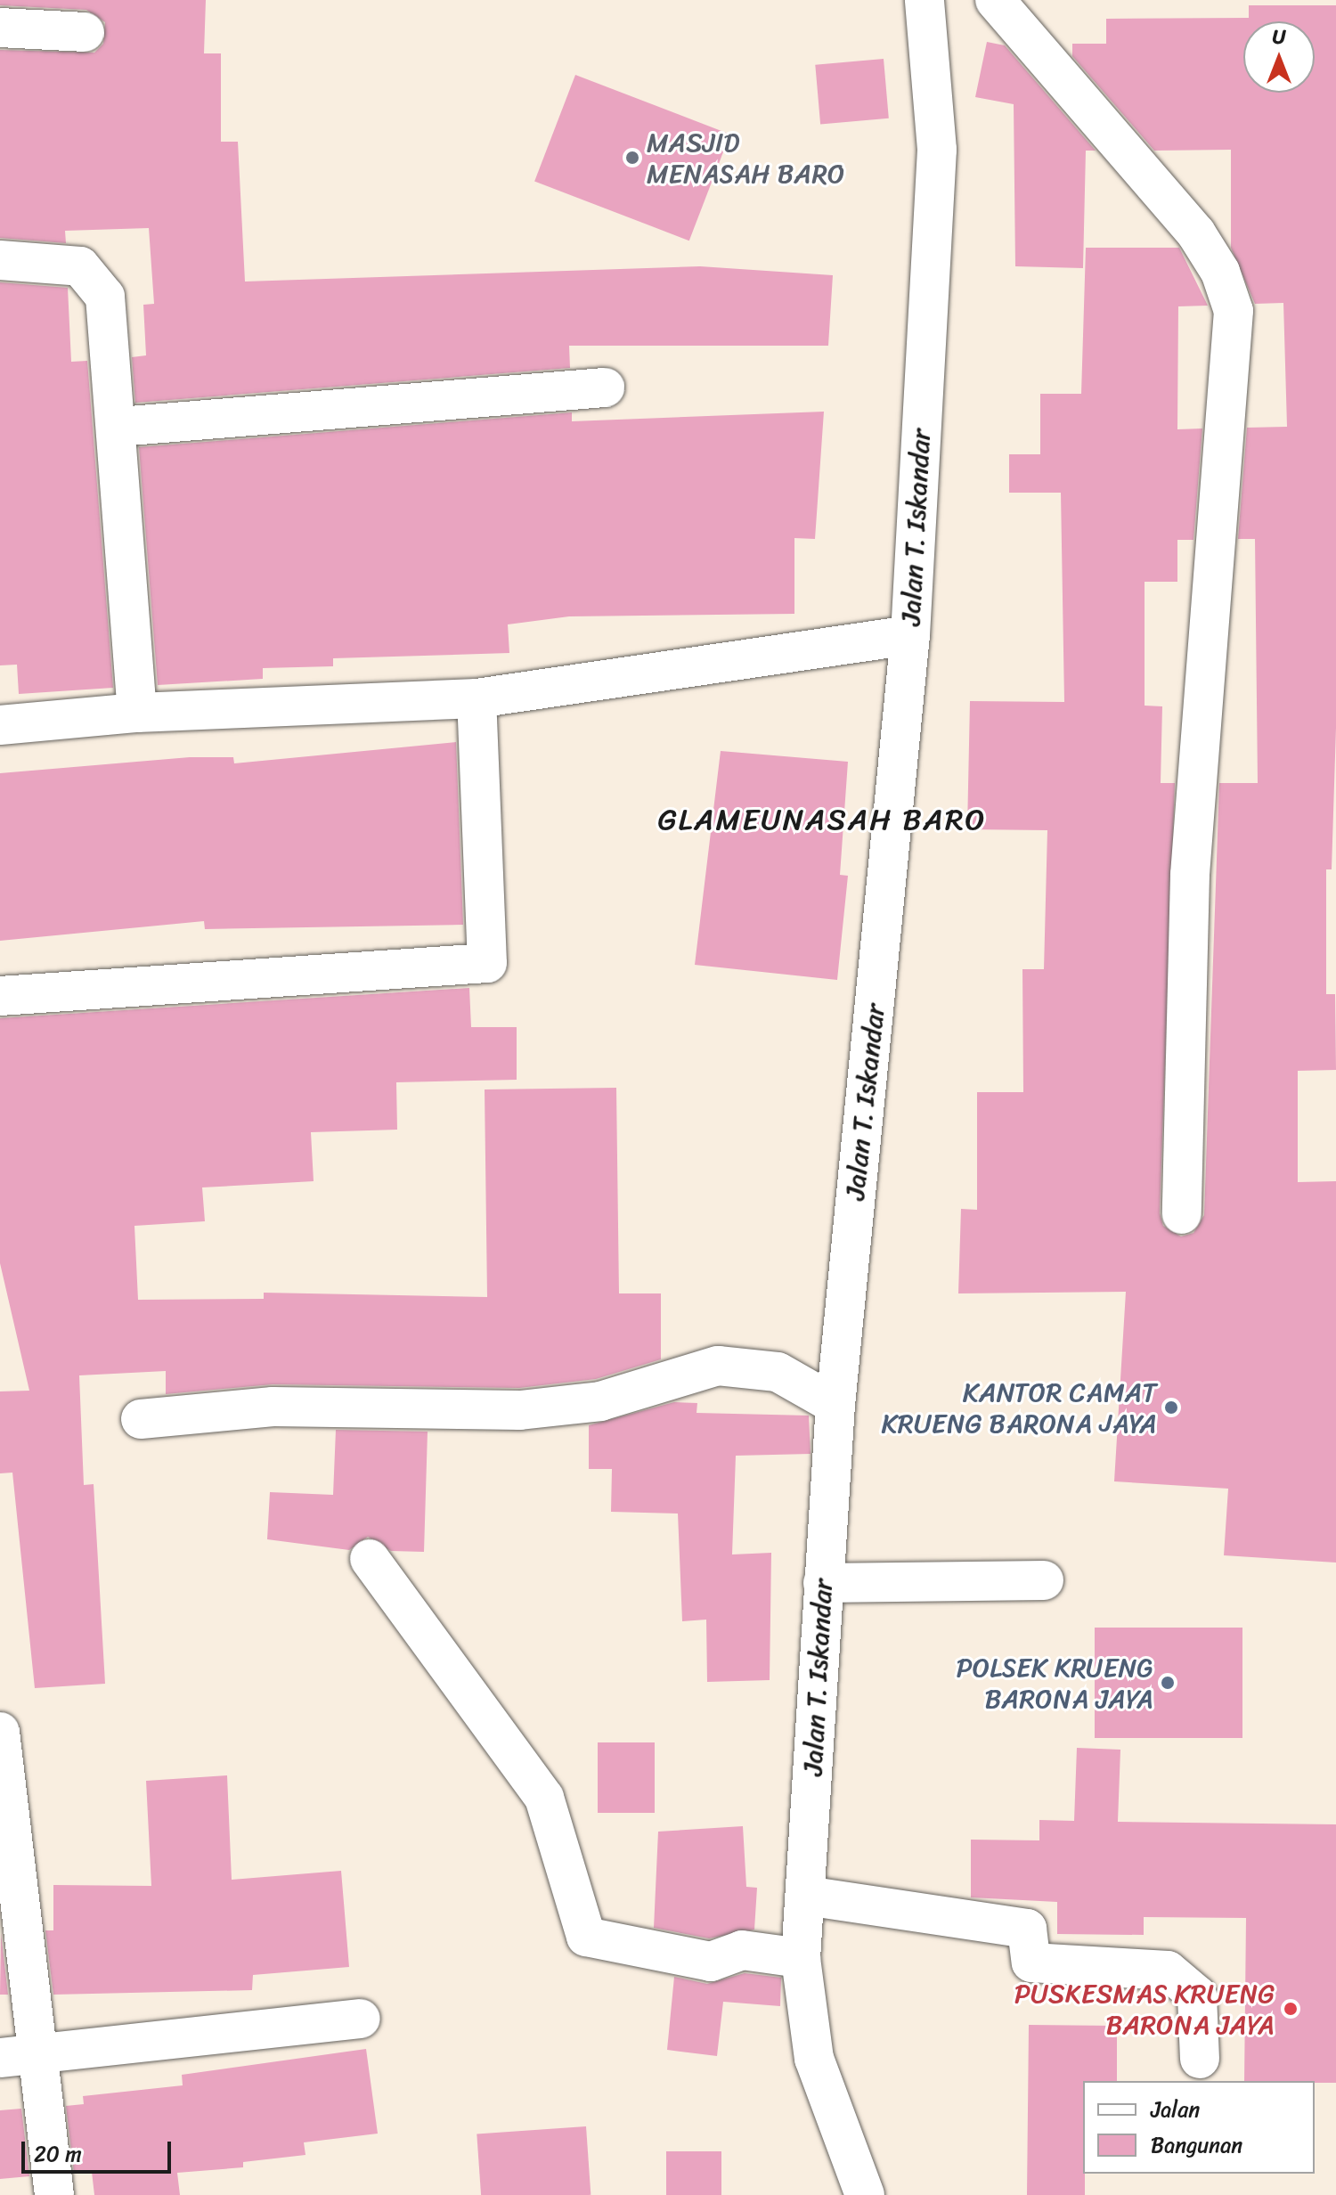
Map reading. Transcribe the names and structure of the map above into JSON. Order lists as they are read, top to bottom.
{
  "streets": {
    "street": ["Jalan T. Iskandar"]
  },
  "districts": ["GLAMEUNASAH BARO"],
  "places": [
    "MASJID MENASAH BARO",
    "KANTOR CAMAT KRUENG BARONA JAYA",
    "POLSEK KRUENG BARONA JAYA",
    "PUSKESMAS KRUENG BARONA JAYA"
  ],
  "legend": ["Jalan", "Bangunan"],
  "scale_bar": "20 m",
  "north": "top"
}
